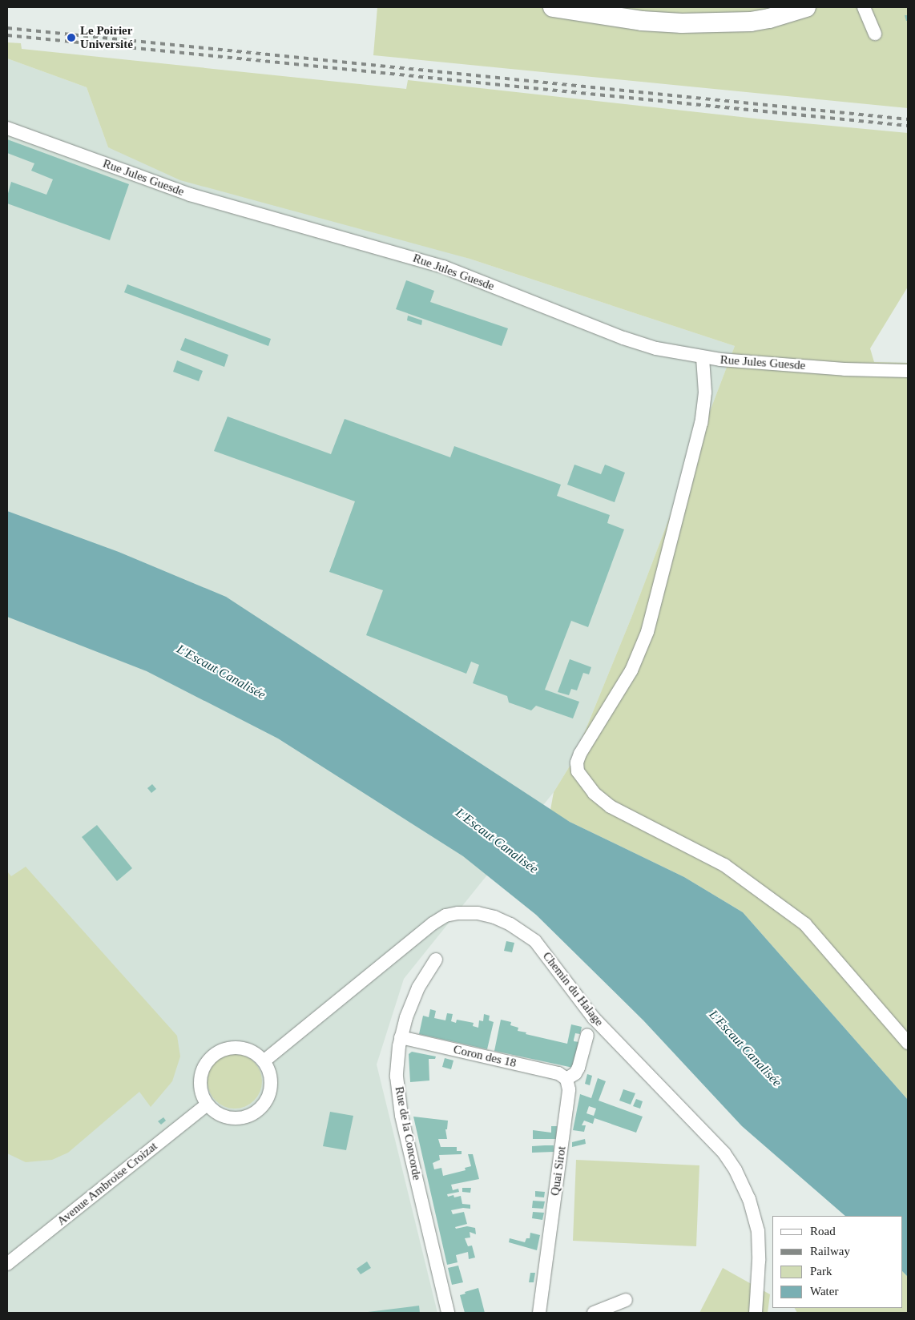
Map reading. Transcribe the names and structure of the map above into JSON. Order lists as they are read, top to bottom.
{
  "streets": {
    "street": [
      "Rue Jules Guesde",
      "Chemin du Halage",
      "Coron des 18",
      "Rue de la Concorde",
      "Quai Sirot",
      "Avenue Ambroise Croizat"
    ]
  },
  "crossings": [
    ["Chemin du Halage", "Avenue Ambroise Croizat"],
    ["Coron des 18", "Rue de la Concorde"],
    ["Coron des 18", "Quai Sirot"]
  ],
  "water": ["L'Escaut Canalisée"],
  "places": ["Le Poirier Université"],
  "legend": [
    "Road",
    "Railway",
    "Park",
    "Water"
  ]
}
